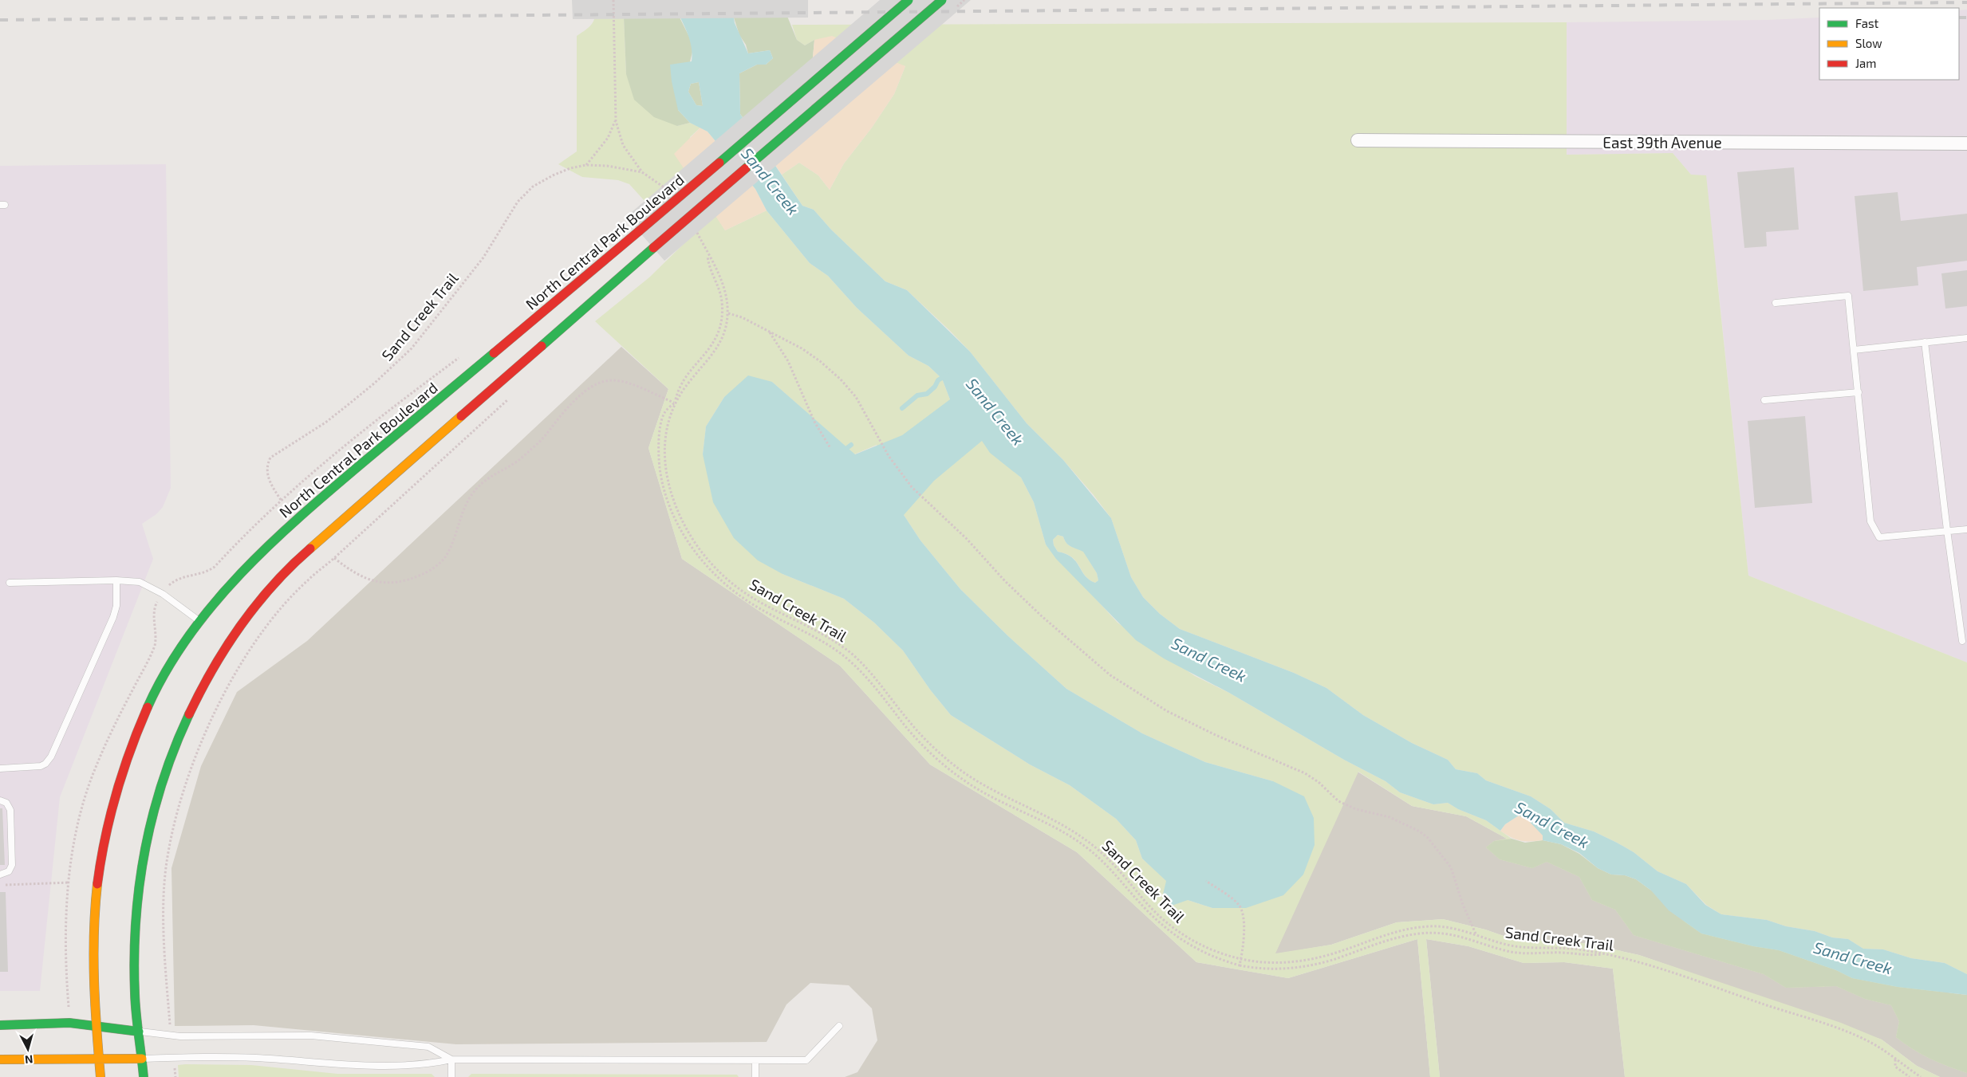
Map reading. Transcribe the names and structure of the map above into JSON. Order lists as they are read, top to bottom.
{
  "streets": {
    "main road": ["North Central Park Boulevard"],
    "street": ["East 39th Avenue"],
    "path": ["Sand Creek Trail"]
  },
  "water": ["Sand Creek"],
  "legend": ["Fast", "Slow", "Jam"],
  "north": "bottom"
}
